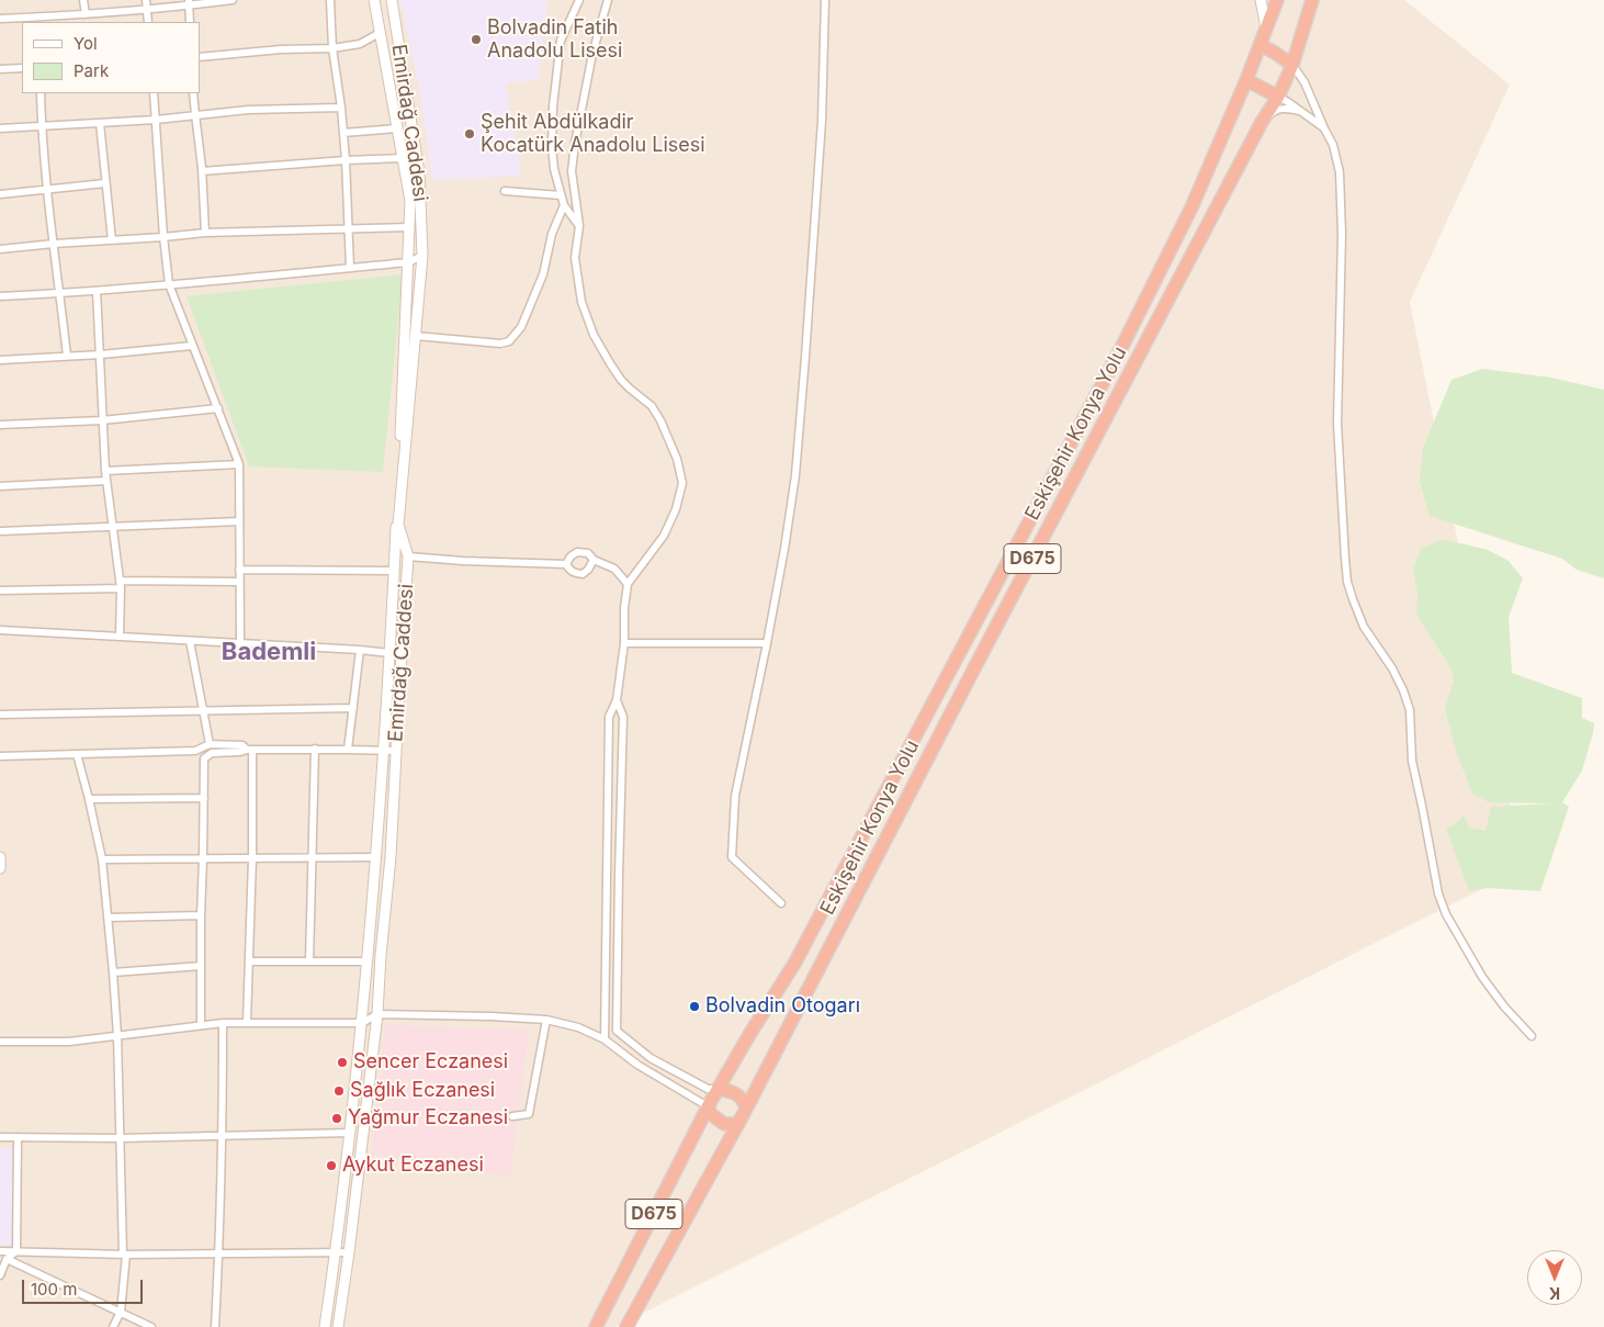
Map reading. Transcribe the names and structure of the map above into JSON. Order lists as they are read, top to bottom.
{
  "streets": {
    "highway": ["Eskişehir Konya Yolu", "D675"],
    "main road": ["Emirdağ Caddesi"]
  },
  "crossings": [
    ["Eskişehir Konya Yolu", "D675"]
  ],
  "districts": ["Bademli"],
  "places": [
    "Bolvadin Fatih Anadolu Lisesi",
    "Şehit Abdülkadir Kocatürk Anadolu Lisesi",
    "Bolvadin Otogarı",
    "Sencer Eczanesi",
    "Sağlık Eczanesi",
    "Yağmur Eczanesi",
    "Aykut Eczanesi"
  ],
  "legend": ["Yol", "Park"],
  "scale_bar": "100 m",
  "north": "bottom"
}
